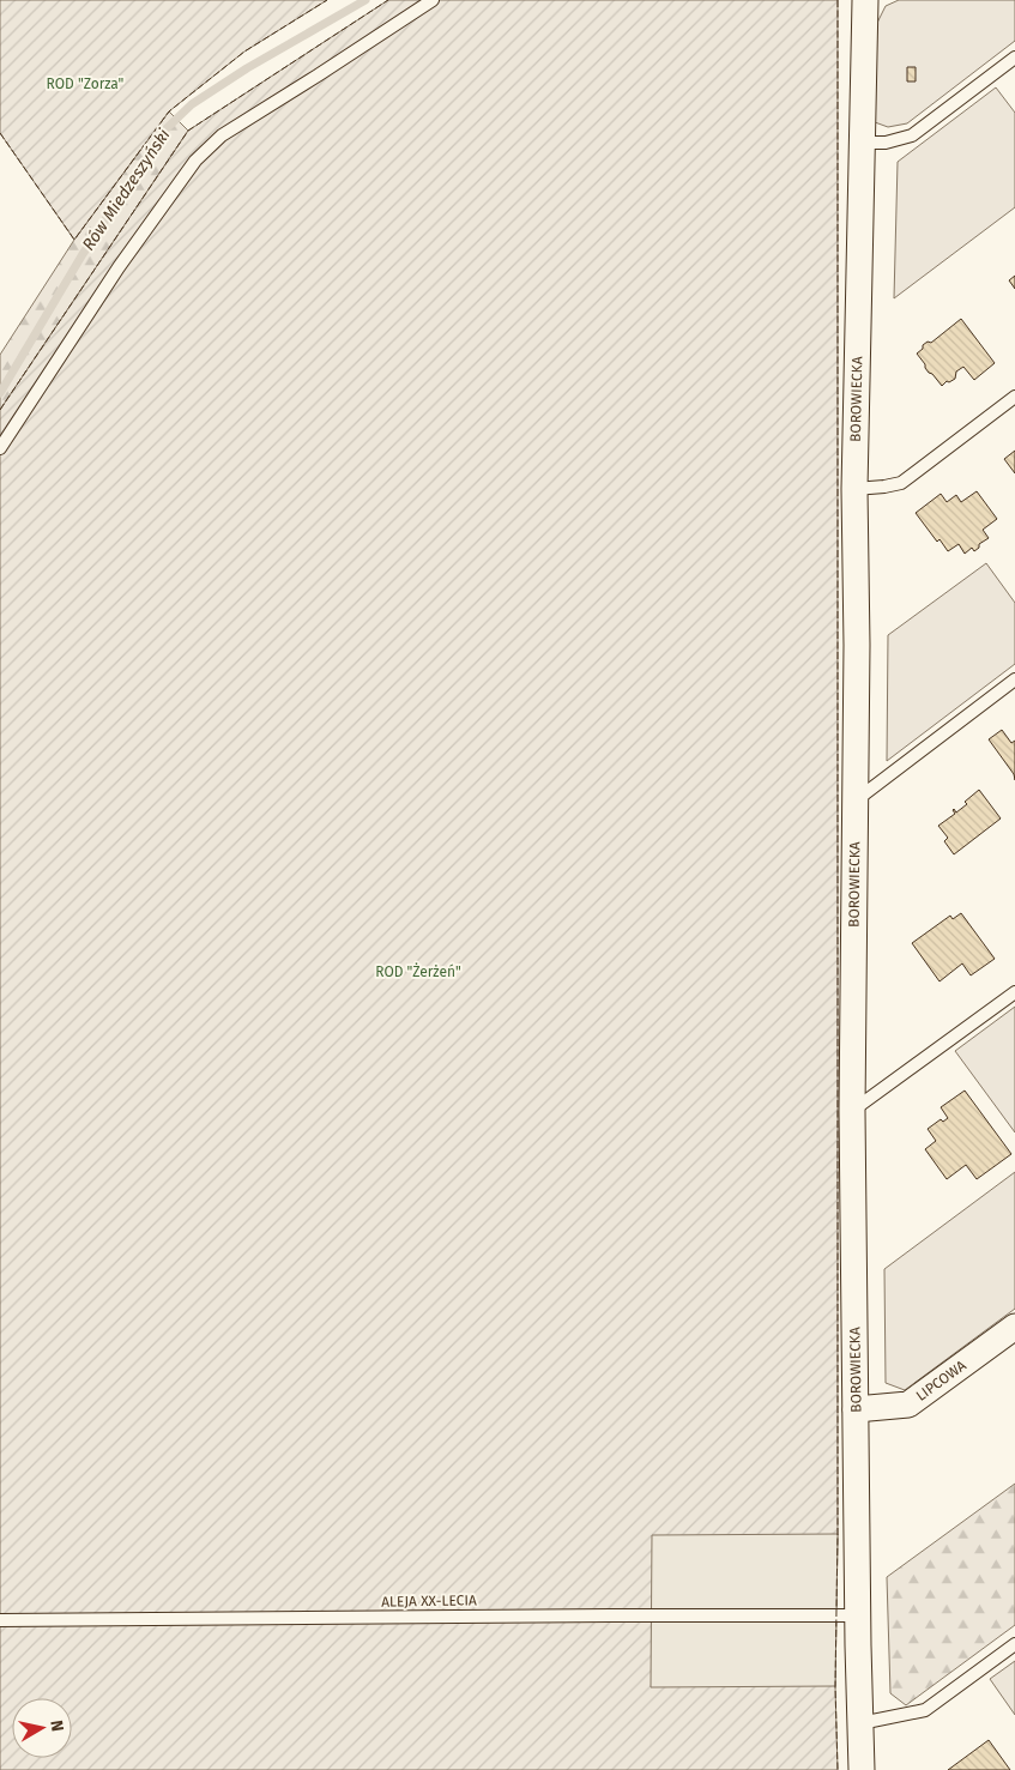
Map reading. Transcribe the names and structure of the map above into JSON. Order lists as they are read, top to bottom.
{
  "streets": {
    "street": ["BOROWIECKA", "LIPCOWA"],
    "lane": ["ALEJA XX-LECIA"]
  },
  "crossings": [
    ["BOROWIECKA", "LIPCOWA"],
    ["BOROWIECKA", "ALEJA XX-LECIA"]
  ],
  "water": ["Rów Miedzeszyński"],
  "parks": ["ROD \"Zorza\"", "ROD \"Żerżeń\""],
  "north": "right"
}
